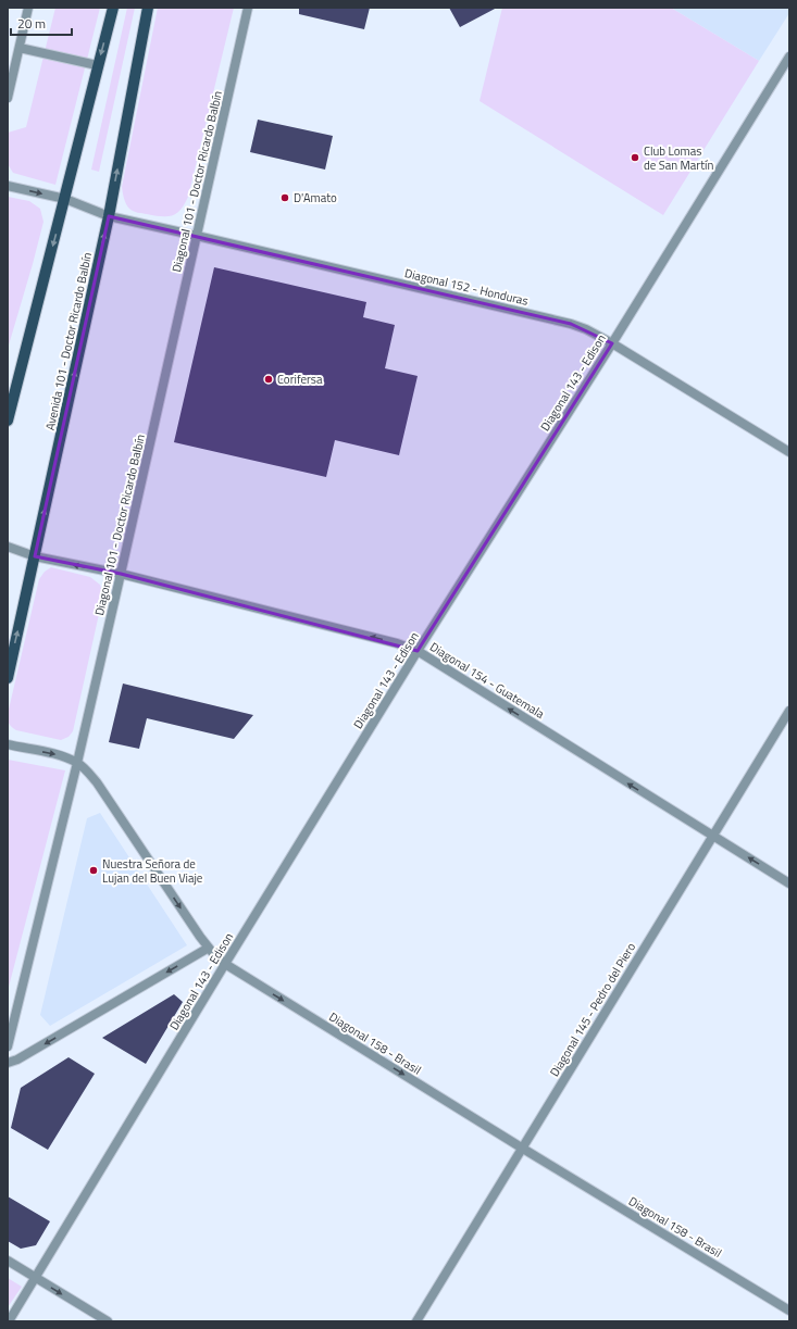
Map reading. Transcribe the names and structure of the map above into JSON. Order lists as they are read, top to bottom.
{
  "streets": {
    "main road": ["Avenida 101 - Doctor Ricardo Balbín"],
    "street": [
      "Diagonal 101 - Doctor Ricardo Balbín",
      "Diagonal 152 - Honduras",
      "Diagonal 143 - Edison",
      "Diagonal 154 - Guatemala",
      "Diagonal 145 - Pedro del Piero",
      "Diagonal 158 - Brasil"
    ]
  },
  "crossings": [
    ["Diagonal 101 - Doctor Ricardo Balbín", "Diagonal 152 - Honduras"],
    ["Diagonal 101 - Doctor Ricardo Balbín", "Diagonal 154 - Guatemala"],
    ["Diagonal 101 - Doctor Ricardo Balbín", "Diagonal 158 - Brasil"],
    ["Diagonal 152 - Honduras", "Avenida 101 - Doctor Ricardo Balbín"],
    ["Diagonal 152 - Honduras", "Diagonal 143 - Edison"],
    ["Avenida 101 - Doctor Ricardo Balbín", "Diagonal 154 - Guatemala"],
    ["Diagonal 143 - Edison", "Diagonal 154 - Guatemala"],
    ["Diagonal 143 - Edison", "Diagonal 158 - Brasil"],
    ["Diagonal 154 - Guatemala", "Diagonal 145 - Pedro del Piero"],
    ["Diagonal 145 - Pedro del Piero", "Diagonal 158 - Brasil"]
  ],
  "one_way": ["Diagonal 154 - Guatemala", "Diagonal 158 - Brasil"],
  "places": [
    "Club Lomas de San Martín",
    "D'Amato",
    "Corifersa",
    "Nuestra Señora de Lujan del Buen Viaje"
  ],
  "scale_bar": "20 m"
}
